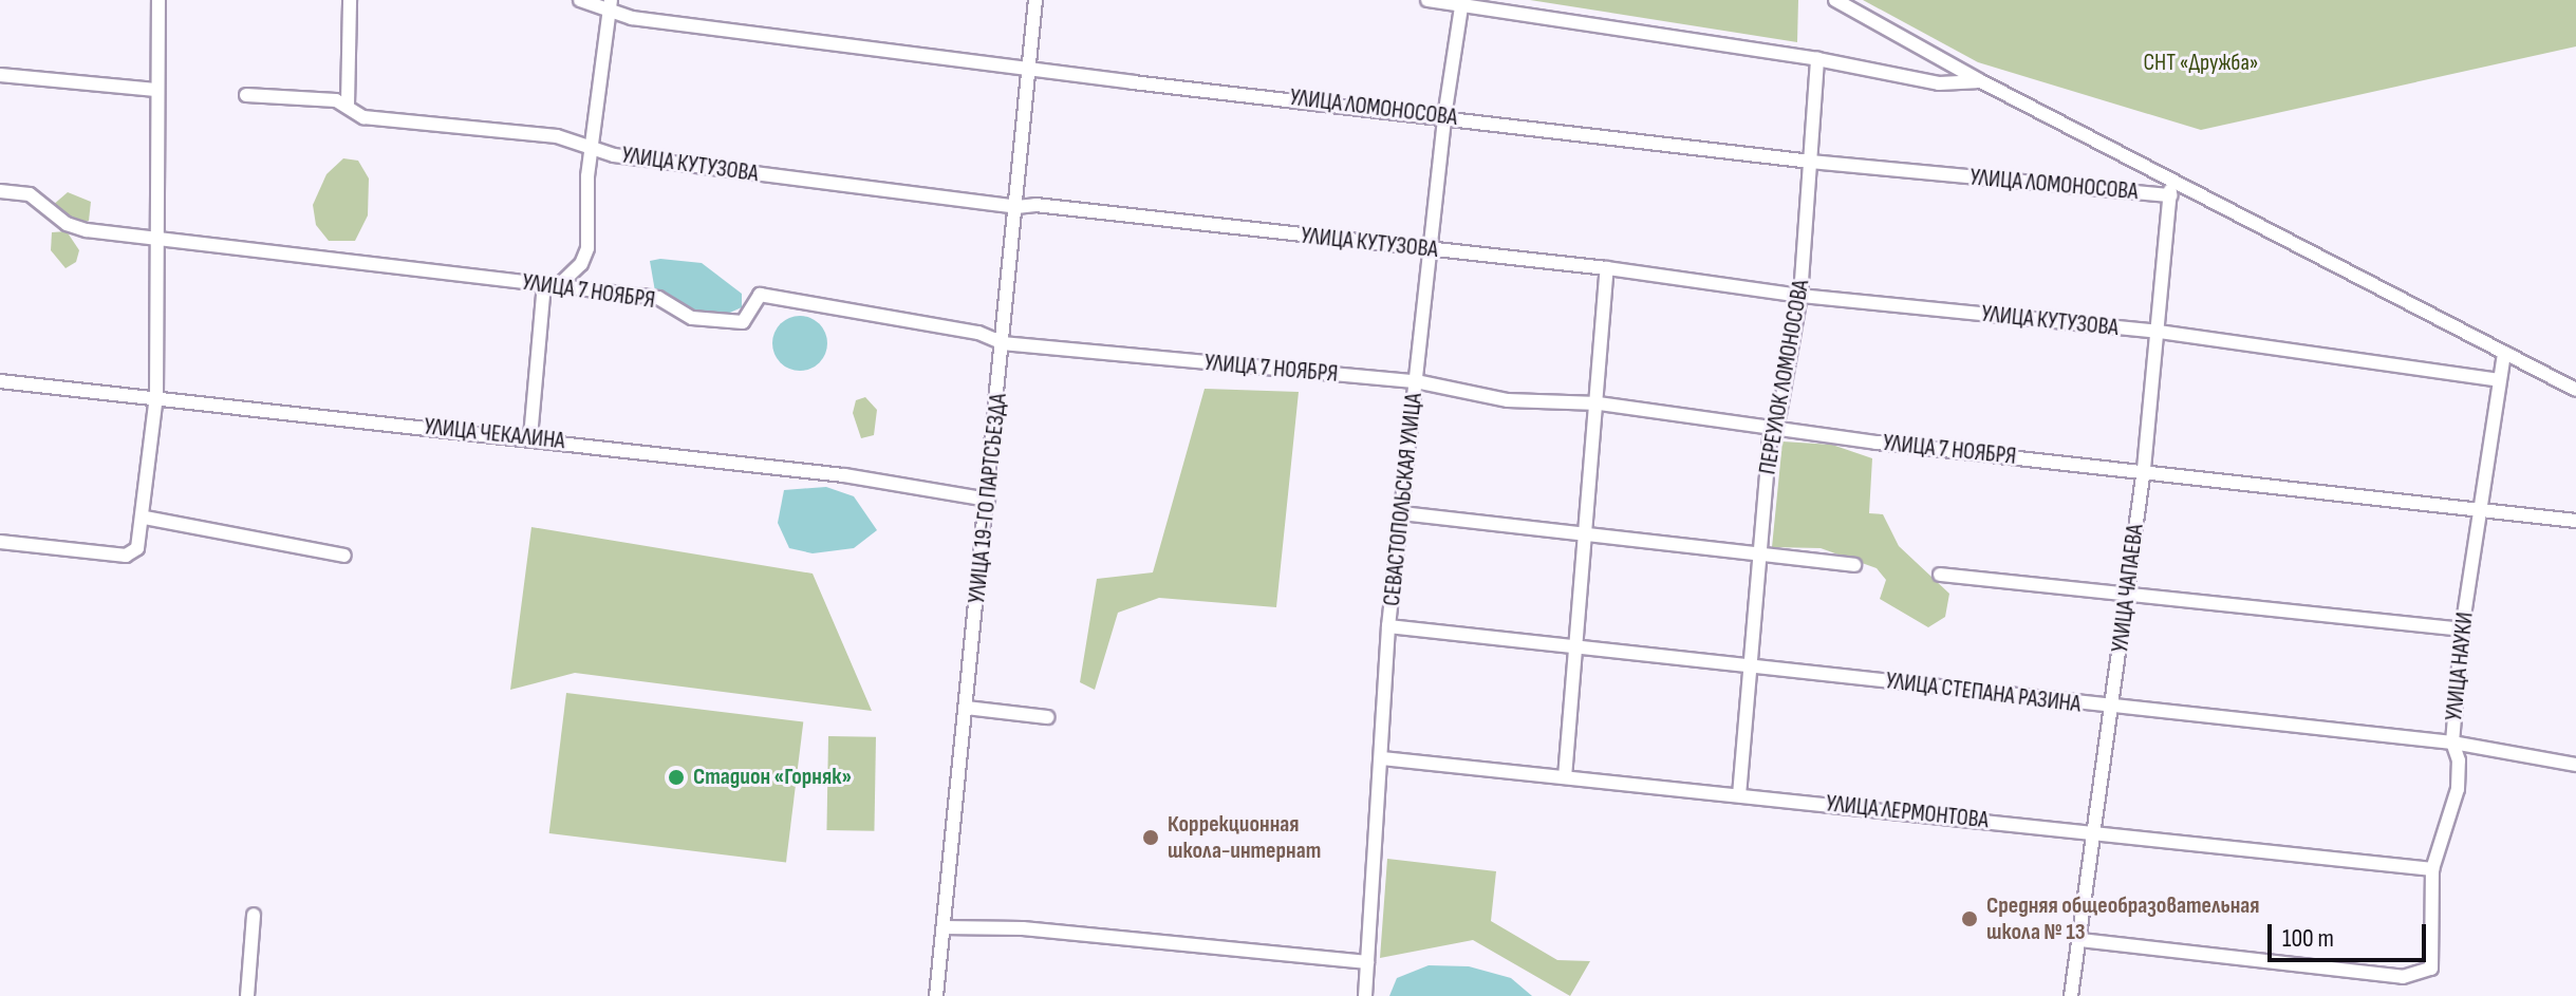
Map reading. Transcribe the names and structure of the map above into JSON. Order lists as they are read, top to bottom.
{
  "streets": {
    "street": [
      "УЛИЦА ЛОМОНОСОВА",
      "УЛИЦА КУТУЗОВА",
      "УЛИЦА 7 НОЯБРЯ",
      "ПЕРЕУЛОК ЛОМОНОСОВА",
      "УЛИЦА ЧЕКАЛИНА",
      "УЛИЦА 19-ГО ПАРТСЪЕЗДА",
      "СЕВАСТОПОЛЬСКАЯ УЛИЦА",
      "УЛИЦА ЧАПАЕВА",
      "УЛИЦА НАУКИ",
      "УЛИЦА СТЕПАНА РАЗИНА",
      "УЛИЦА ЛЕРМОНТОВА"
    ]
  },
  "crossings": [
    ["УЛИЦА ЛОМОНОСОВА", "ПЕРЕУЛОК ЛОМОНОСОВА"],
    ["УЛИЦА ЛОМОНОСОВА", "УЛИЦА 19-ГО ПАРТСЪЕЗДА"],
    ["УЛИЦА ЛОМОНОСОВА", "СЕВАСТОПОЛЬСКАЯ УЛИЦА"],
    ["УЛИЦА ЛОМОНОСОВА", "УЛИЦА ЧАПАЕВА"],
    ["УЛИЦА КУТУЗОВА", "ПЕРЕУЛОК ЛОМОНОСОВА"],
    ["УЛИЦА КУТУЗОВА", "УЛИЦА 19-ГО ПАРТСЪЕЗДА"],
    ["УЛИЦА КУТУЗОВА", "СЕВАСТОПОЛЬСКАЯ УЛИЦА"],
    ["УЛИЦА КУТУЗОВА", "УЛИЦА ЧАПАЕВА"],
    ["УЛИЦА КУТУЗОВА", "УЛИЦА НАУКИ"],
    ["УЛИЦА 7 НОЯБРЯ", "ПЕРЕУЛОК ЛОМОНОСОВА"],
    ["УЛИЦА 7 НОЯБРЯ", "УЛИЦА 19-ГО ПАРТСЪЕЗДА"],
    ["УЛИЦА 7 НОЯБРЯ", "СЕВАСТОПОЛЬСКАЯ УЛИЦА"],
    ["УЛИЦА 7 НОЯБРЯ", "УЛИЦА ЧАПАЕВА"],
    ["УЛИЦА 7 НОЯБРЯ", "УЛИЦА НАУКИ"],
    ["ПЕРЕУЛОК ЛОМОНОСОВА", "УЛИЦА СТЕПАНА РАЗИНА"],
    ["ПЕРЕУЛОК ЛОМОНОСОВА", "УЛИЦА ЛЕРМОНТОВА"],
    ["УЛИЦА ЧЕКАЛИНА", "УЛИЦА 19-ГО ПАРТСЪЕЗДА"],
    ["СЕВАСТОПОЛЬСКАЯ УЛИЦА", "УЛИЦА СТЕПАНА РАЗИНА"],
    ["СЕВАСТОПОЛЬСКАЯ УЛИЦА", "УЛИЦА ЛЕРМОНТОВА"],
    ["УЛИЦА ЧАПАЕВА", "УЛИЦА НАУКИ"],
    ["УЛИЦА ЧАПАЕВА", "УЛИЦА СТЕПАНА РАЗИНА"],
    ["УЛИЦА ЧАПАЕВА", "УЛИЦА ЛЕРМОНТОВА"],
    ["УЛИЦА НАУКИ", "УЛИЦА СТЕПАНА РАЗИНА"],
    ["УЛИЦА НАУКИ", "УЛИЦА ЛЕРМОНТОВА"]
  ],
  "parks": ["СНТ «Дружба»"],
  "places": ["Стадион «Горняк»", "Коррекционная школа-интернат", "Средняя общеобразовательная школа № 13"],
  "scale_bar": "100 m"
}
